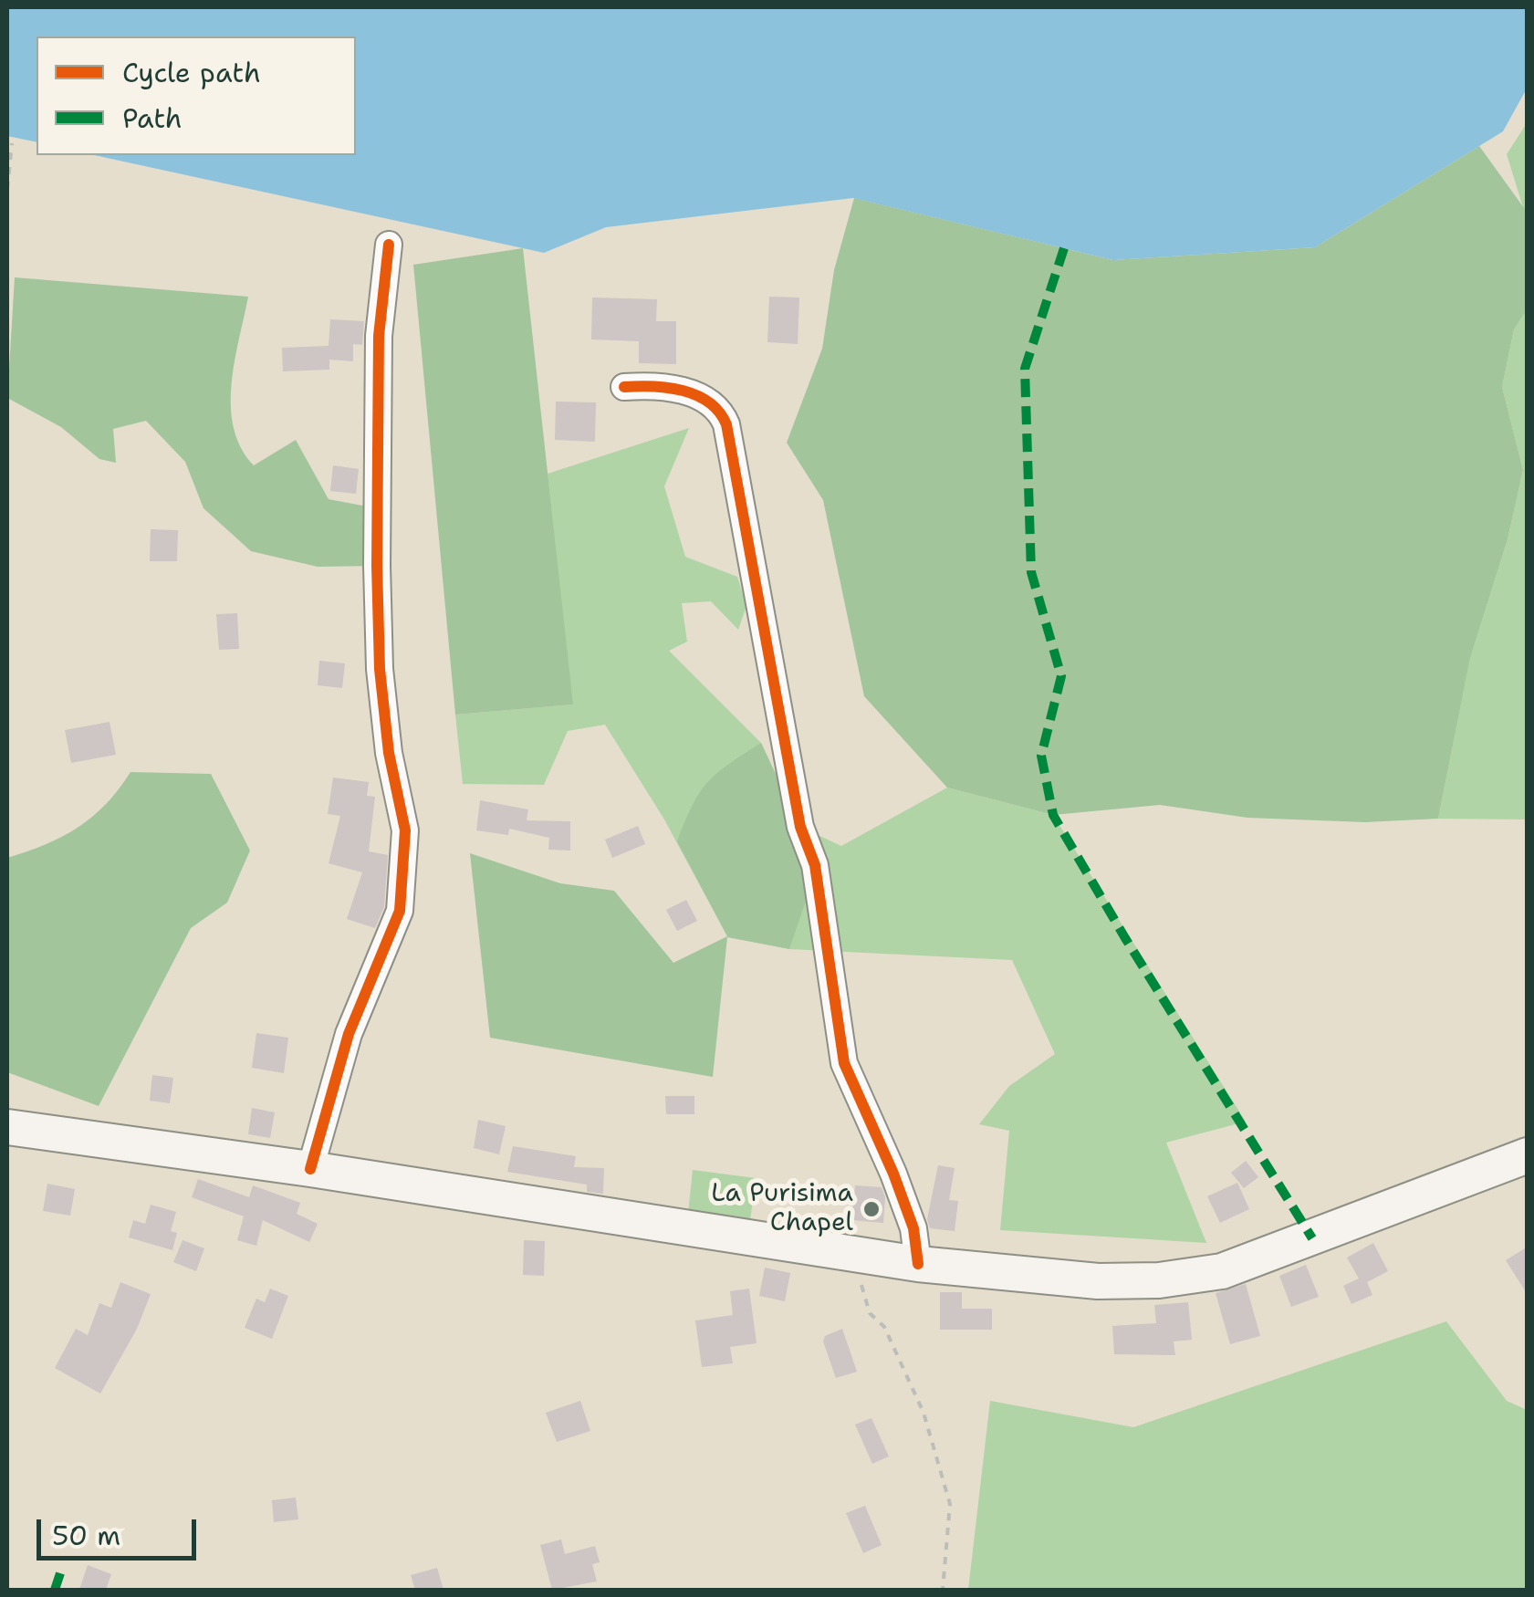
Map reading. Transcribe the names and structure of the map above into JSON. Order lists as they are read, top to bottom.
{
  "places": ["La Purisima Chapel"],
  "legend": ["Cycle path", "Path"],
  "scale_bar": "50 m"
}
